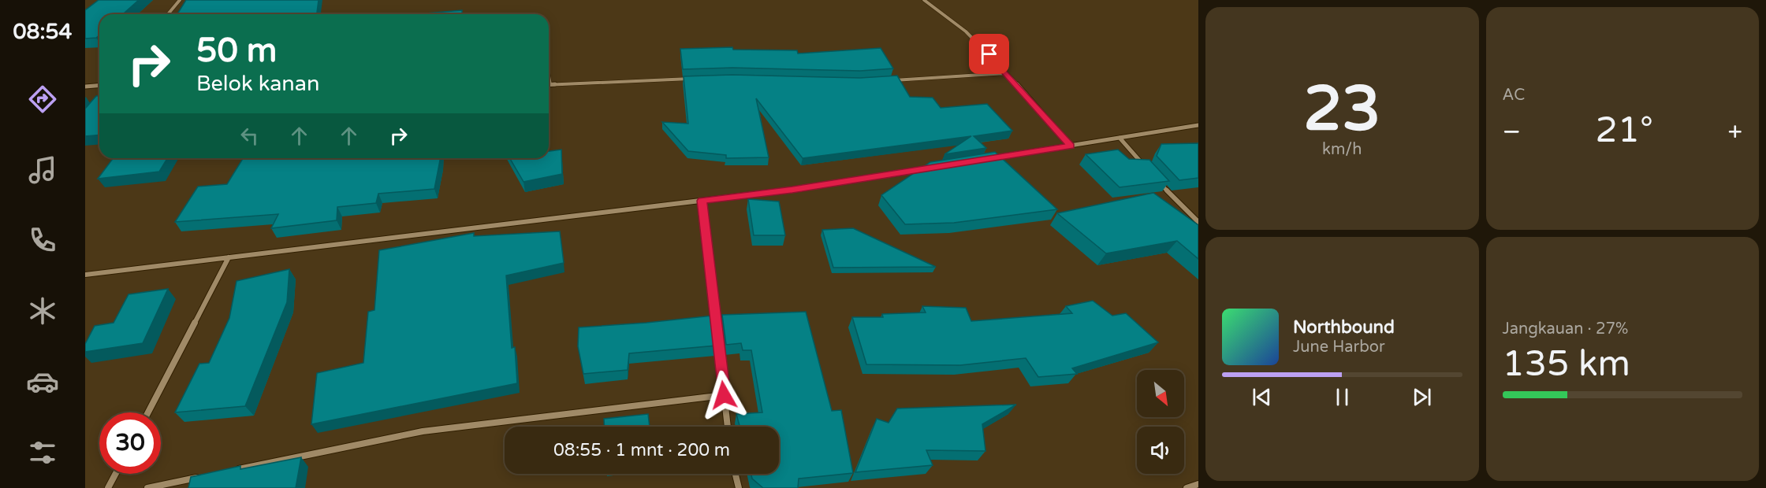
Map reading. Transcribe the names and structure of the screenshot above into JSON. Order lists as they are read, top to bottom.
{
  "north": "bottom right",
  "page": {
    "tabs": "08:54",
    "tile": [
      ["23", "km/h"],
      "AC",
      ["Jangkauan · 27%", "135 km"]
    ],
    "turn": ["50 m", "Belok kanan"],
    "heat": ["−", "21°", "+"],
    "song": ["Northbound", "June Harbor"],
    "limit": "30",
    "trip": "08:55 · 1 mnt · 200 m"
  }
}
